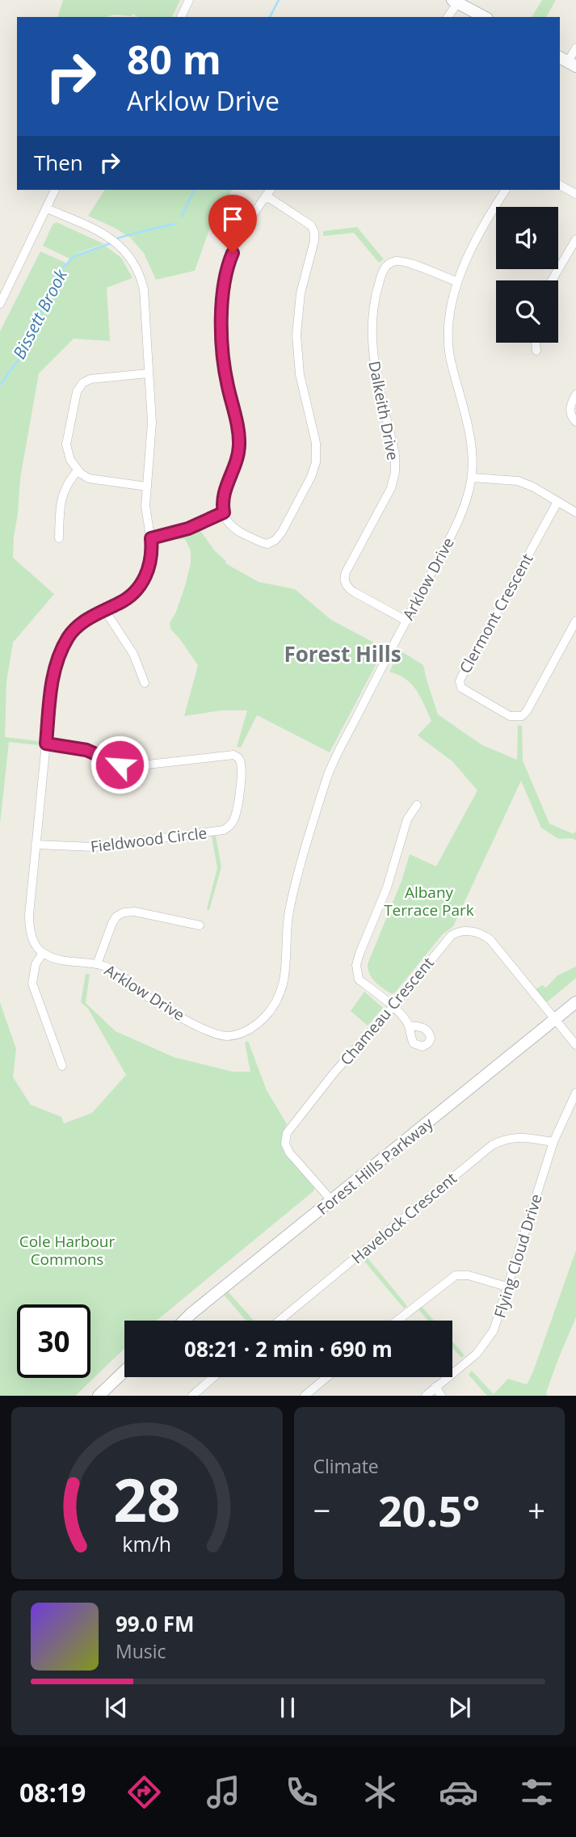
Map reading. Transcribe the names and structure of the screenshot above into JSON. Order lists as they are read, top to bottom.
{
  "streets": {
    "main road": ["Forest Hills Parkway"],
    "street": [
      "Dalkeith Drive",
      "Arklow Drive",
      "Clermont Crescent",
      "Fieldwood Circle",
      "Chameau Crescent",
      "Havelock Crescent",
      "Flying Cloud Drive"
    ]
  },
  "crossings": [
    ["Dalkeith Drive", "Arklow Drive"],
    ["Chameau Crescent", "Forest Hills Parkway"],
    ["Havelock Crescent", "Flying Cloud Drive"]
  ],
  "districts": ["Forest Hills"],
  "water": ["Bissett Brook"],
  "parks": ["Albany Terrace Park", "Cole Harbour Commons"],
  "page": {
    "turn": ["80 m", "Arklow Drive"],
    "then": "Then",
    "limit": "30",
    "trip": "08:21 · 2 min · 690 m",
    "tile": "Climate",
    "heat": ["−", "20.5°", "+"],
    "song": ["99.0 FM", "Music"],
    "tabs": "08:19",
    "gauge": ["28", "km/h"]
  }
}
